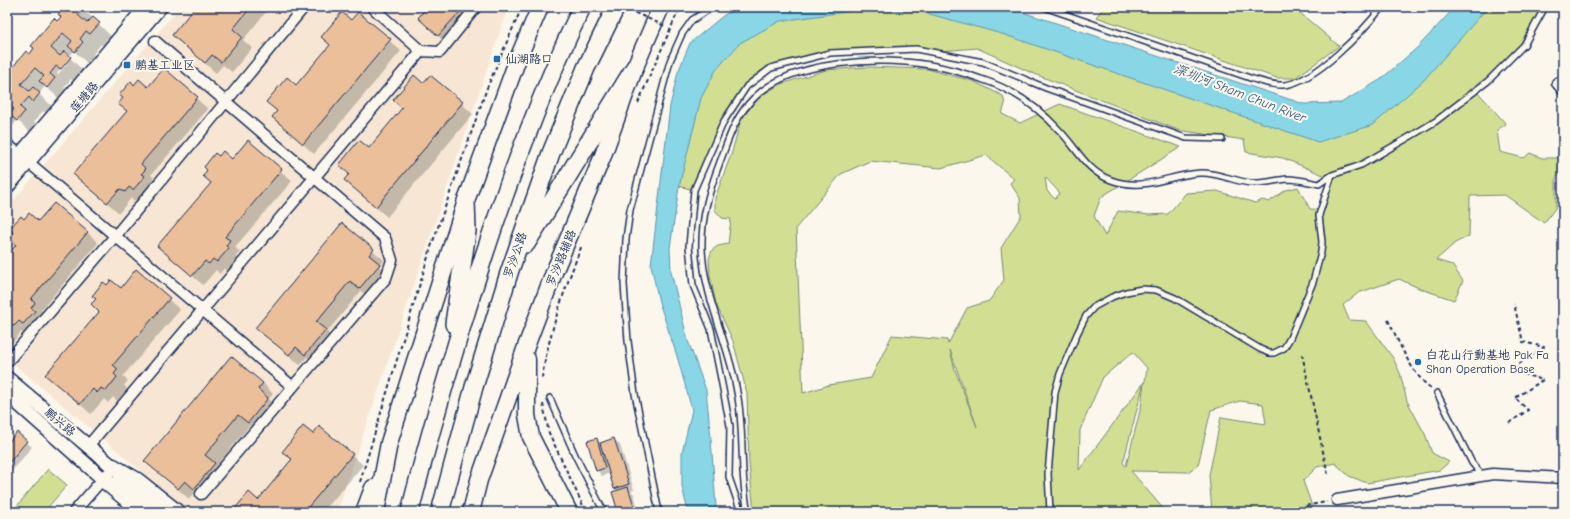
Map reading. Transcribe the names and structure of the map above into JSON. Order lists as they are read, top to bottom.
{
  "streets": {
    "highway": ["罗沙公路"],
    "main road": ["罗沙路辅路"],
    "street": ["莲塘路", "鹏兴路"]
  },
  "water": ["深圳河 Sham Chun River"],
  "places": {
    "transit": ["仙湖路口", "鹏基工业区"],
    "other": ["白花山行動基地 Pak Fa Shan Operation Base"]
  }
}
